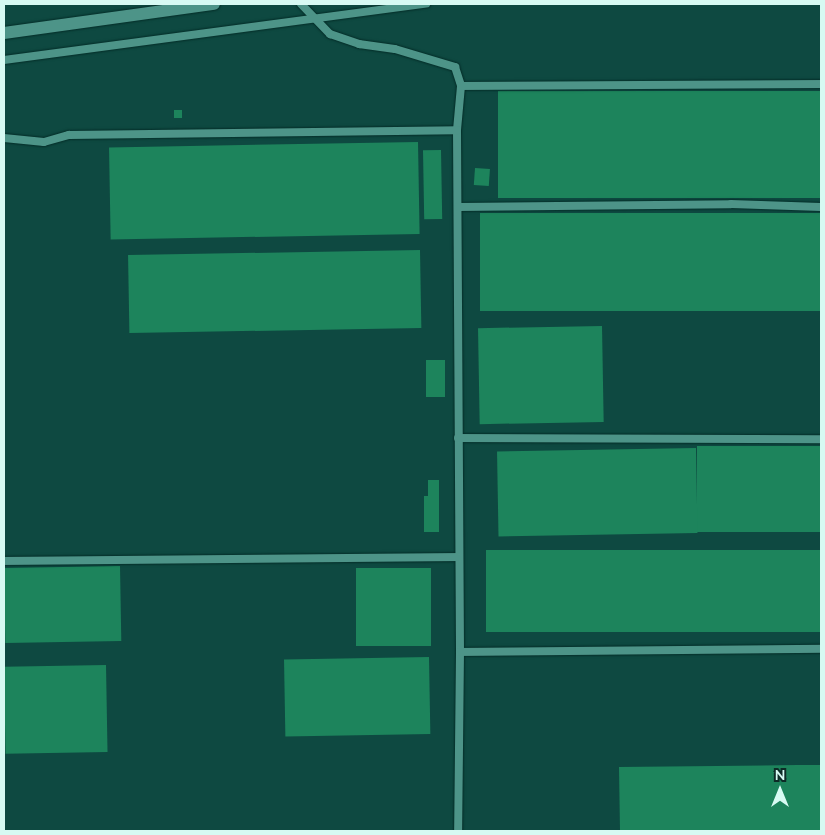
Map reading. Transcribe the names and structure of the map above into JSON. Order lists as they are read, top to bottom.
{
  "north": "top"
}
